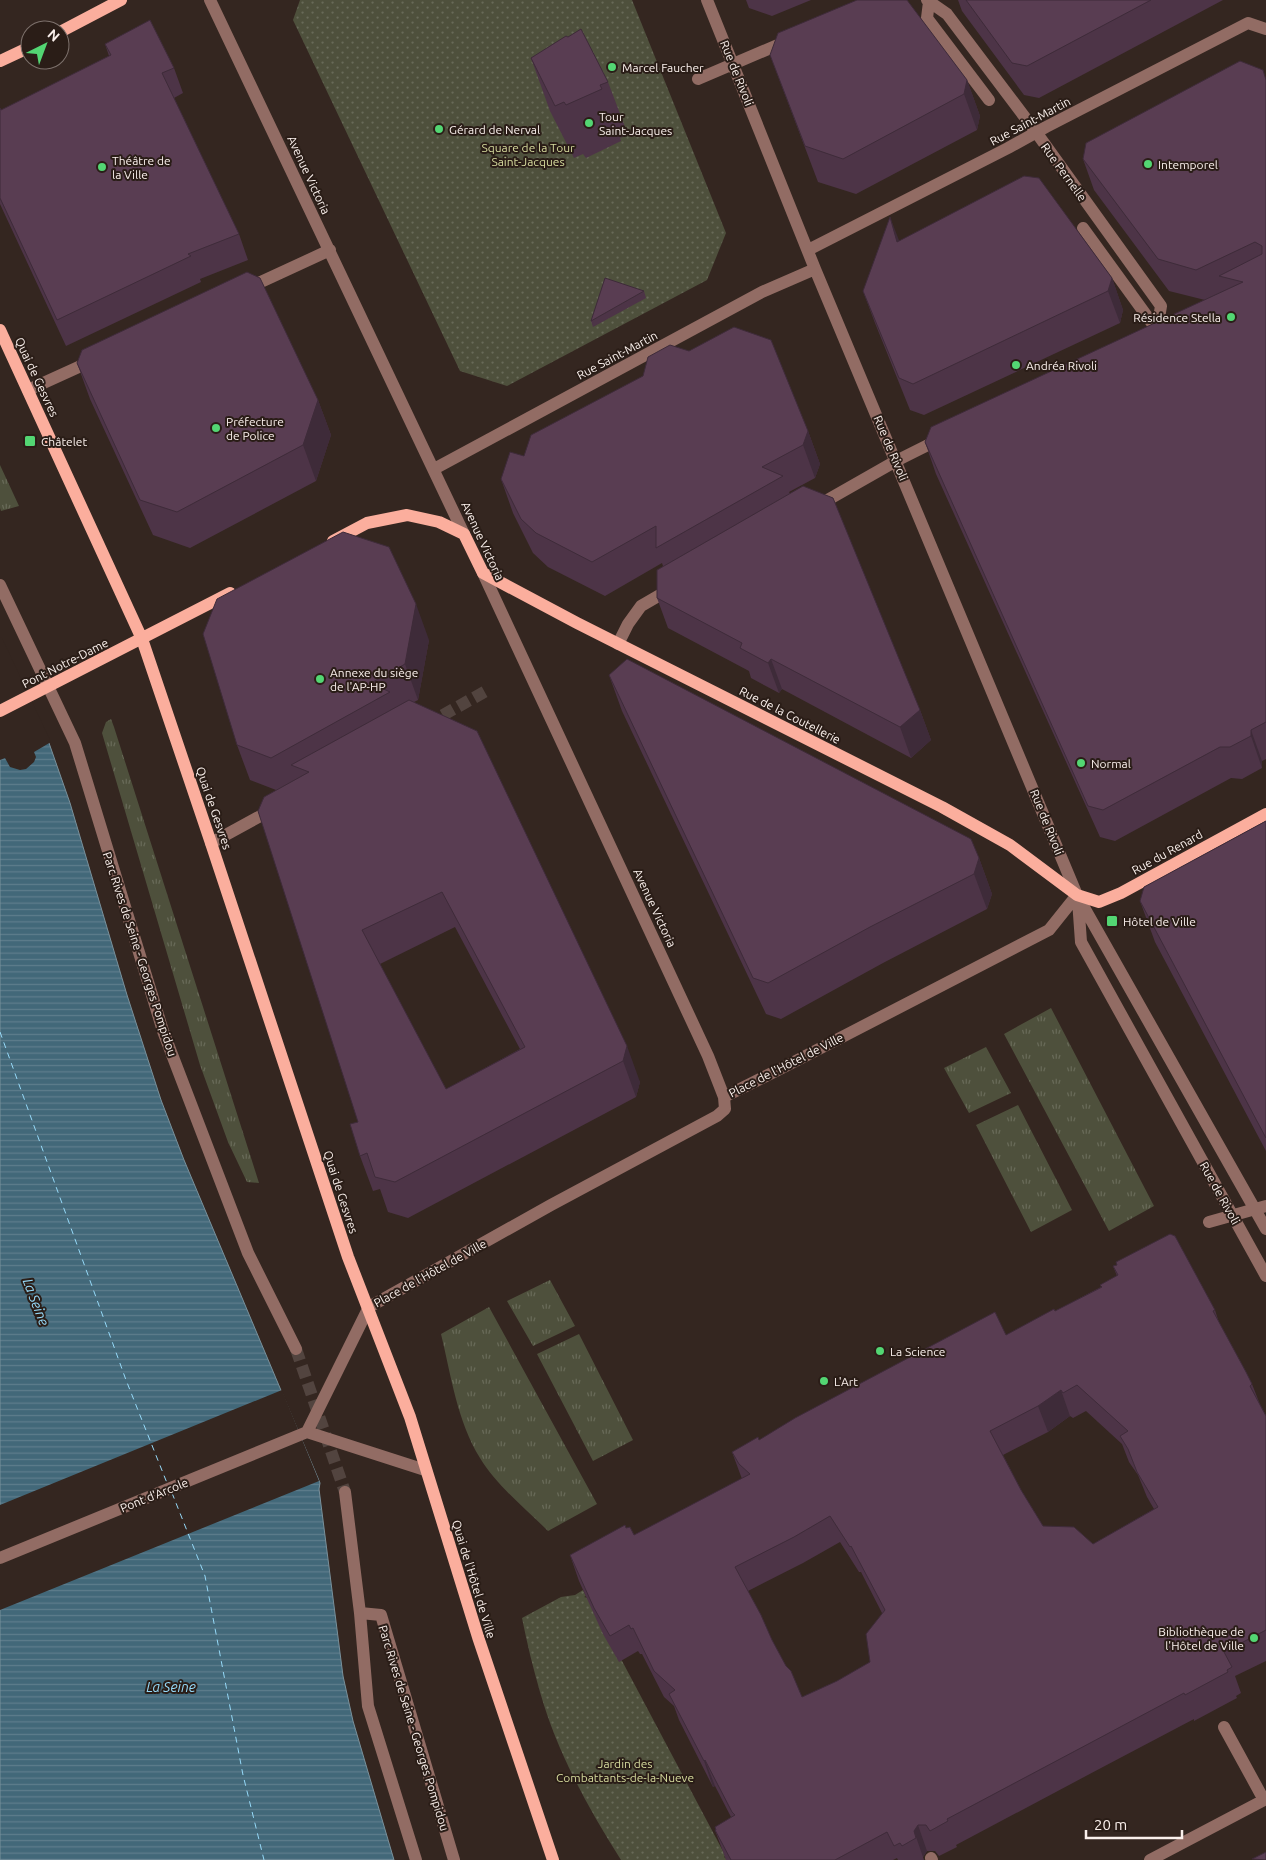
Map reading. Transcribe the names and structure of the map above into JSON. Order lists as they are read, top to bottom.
{
  "streets": {
    "main road": [
      "Avenue Victoria",
      "Quai de Gesvres",
      "Pont Notre-Dame",
      "Rue de la Coutellerie",
      "Rue du Renard",
      "Quai de l'Hôtel de Ville"
    ],
    "street": [
      "Rue de Rivoli",
      "Rue Saint-Martin",
      "Rue Pernelle",
      "Parc Rives de Seine - Georges Pompidou",
      "Place de l'Hôtel de Ville",
      "Pont d'Arcole"
    ]
  },
  "crossings": [
    ["Rue de Rivoli", "Rue Saint-Martin"],
    ["Rue de Rivoli", "Rue de la Coutellerie"],
    ["Rue de Rivoli", "Rue du Renard"],
    ["Rue de Rivoli", "Place de l'Hôtel de Ville"],
    ["Rue Saint-Martin", "Rue Pernelle"],
    ["Rue Saint-Martin", "Avenue Victoria"],
    ["Avenue Victoria", "Rue de la Coutellerie"],
    ["Avenue Victoria", "Place de l'Hôtel de Ville"],
    ["Quai de Gesvres", "Pont Notre-Dame"],
    ["Quai de Gesvres", "Place de l'Hôtel de Ville"],
    ["Quai de Gesvres", "Quai de l'Hôtel de Ville"],
    ["Rue de la Coutellerie", "Rue du Renard"],
    ["Rue de la Coutellerie", "Place de l'Hôtel de Ville"],
    ["Rue du Renard", "Place de l'Hôtel de Ville"],
    ["Place de l'Hôtel de Ville", "Quai de l'Hôtel de Ville"]
  ],
  "water": ["La Seine"],
  "parks": ["Square de la Tour Saint-Jacques", "Jardin des Combattants-de-la-Nueve"],
  "places": {
    "other": [
      "Marcel Faucher",
      "Tour Saint-Jacques",
      "Gérard de Nerval",
      "Intemporel",
      "Théâtre de la Ville",
      "Résidence Stella",
      "Andréa Rivoli",
      "Préfecture de Police",
      "Annexe du siège de l'AP-HP",
      "Normal",
      "La Science",
      "L'Art",
      "Bibliothèque de l'Hôtel de Ville"
    ],
    "transit": ["Châtelet", "Hôtel de Ville"]
  },
  "scale_bar": "20 m",
  "north": "top right"
}
